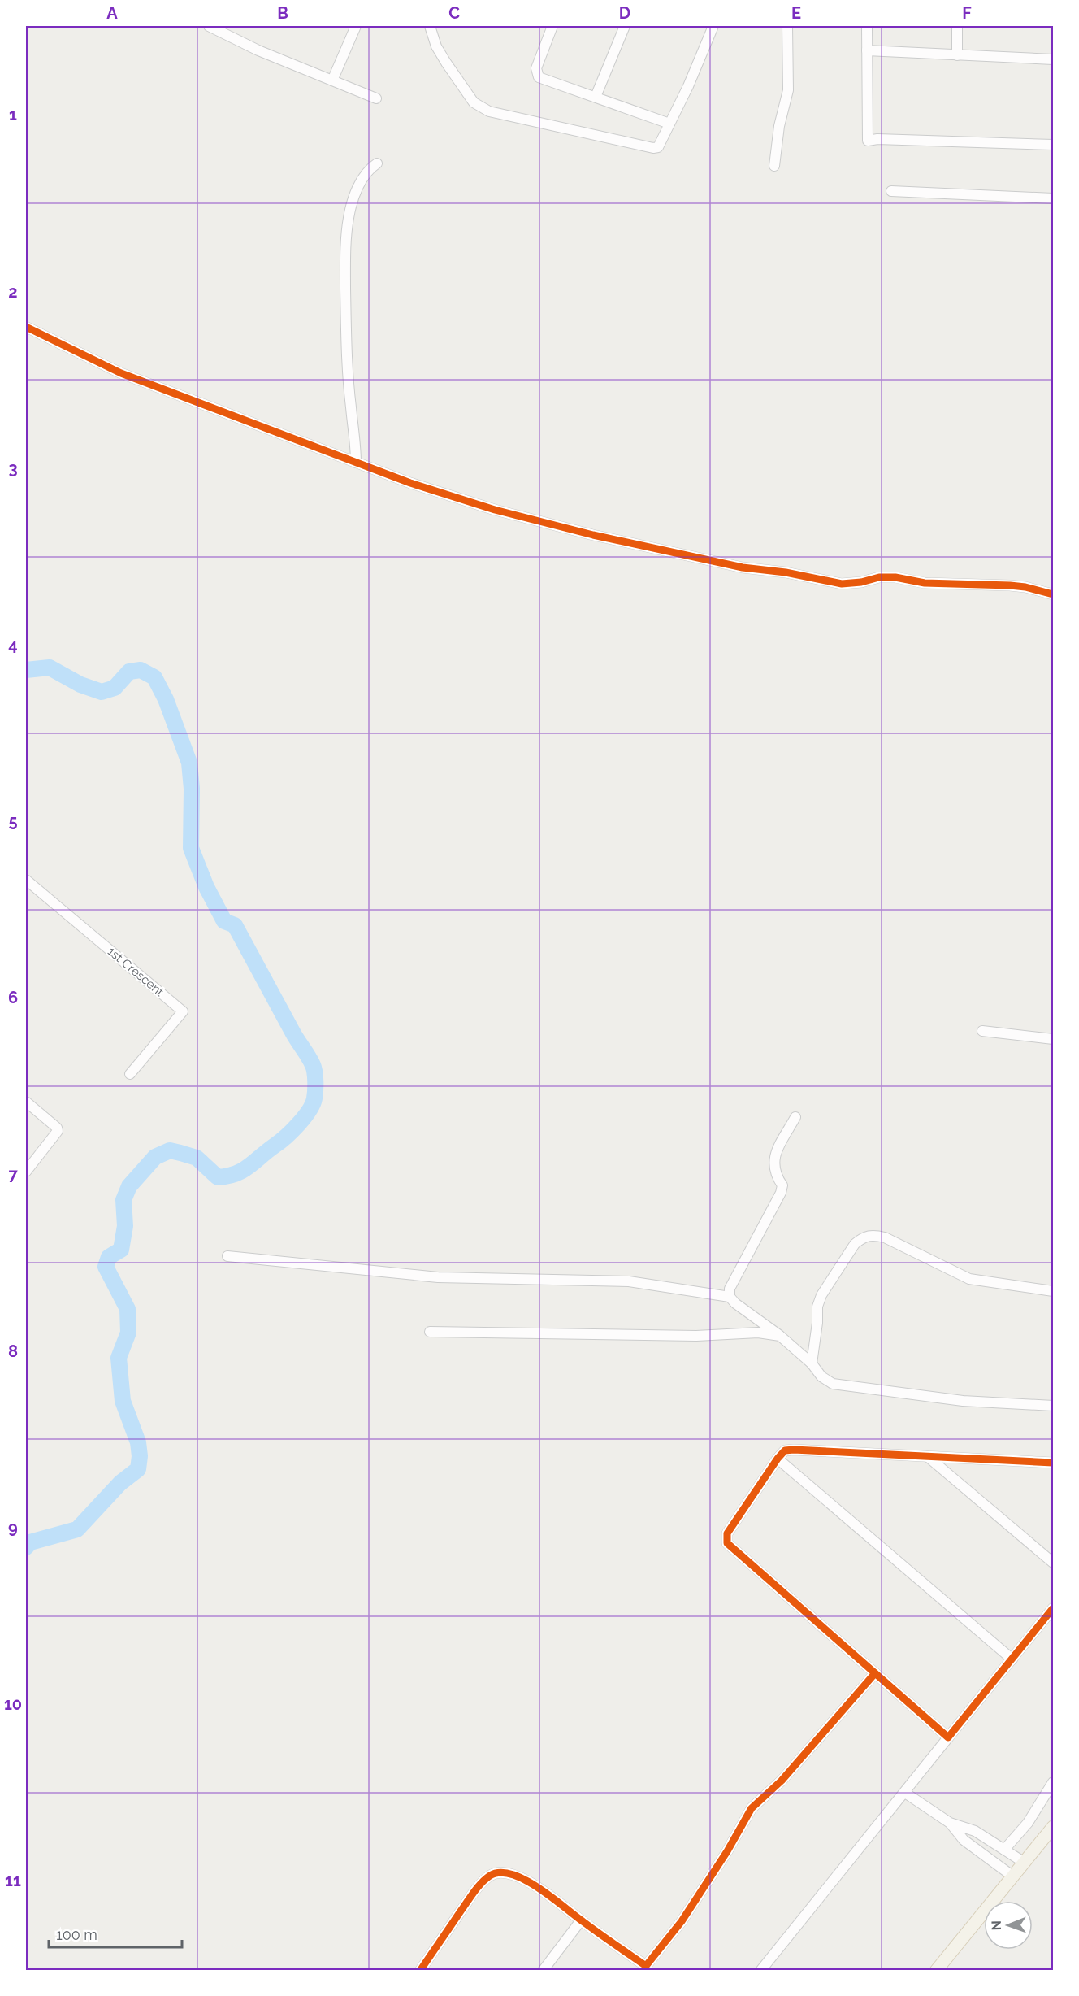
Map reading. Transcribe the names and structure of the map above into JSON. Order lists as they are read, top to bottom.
{
  "streets": {
    "street": ["1st Crescent"]
  },
  "scale_bar": "100 m",
  "north": "left",
  "grid": {
    "columns": [
      "A",
      "B",
      "C",
      "D",
      "E",
      "F"
    ],
    "rows": [
      "1",
      "2",
      "3",
      "4",
      "5",
      "6",
      "7",
      "8",
      "9",
      "10",
      "11"
    ]
  }
}
